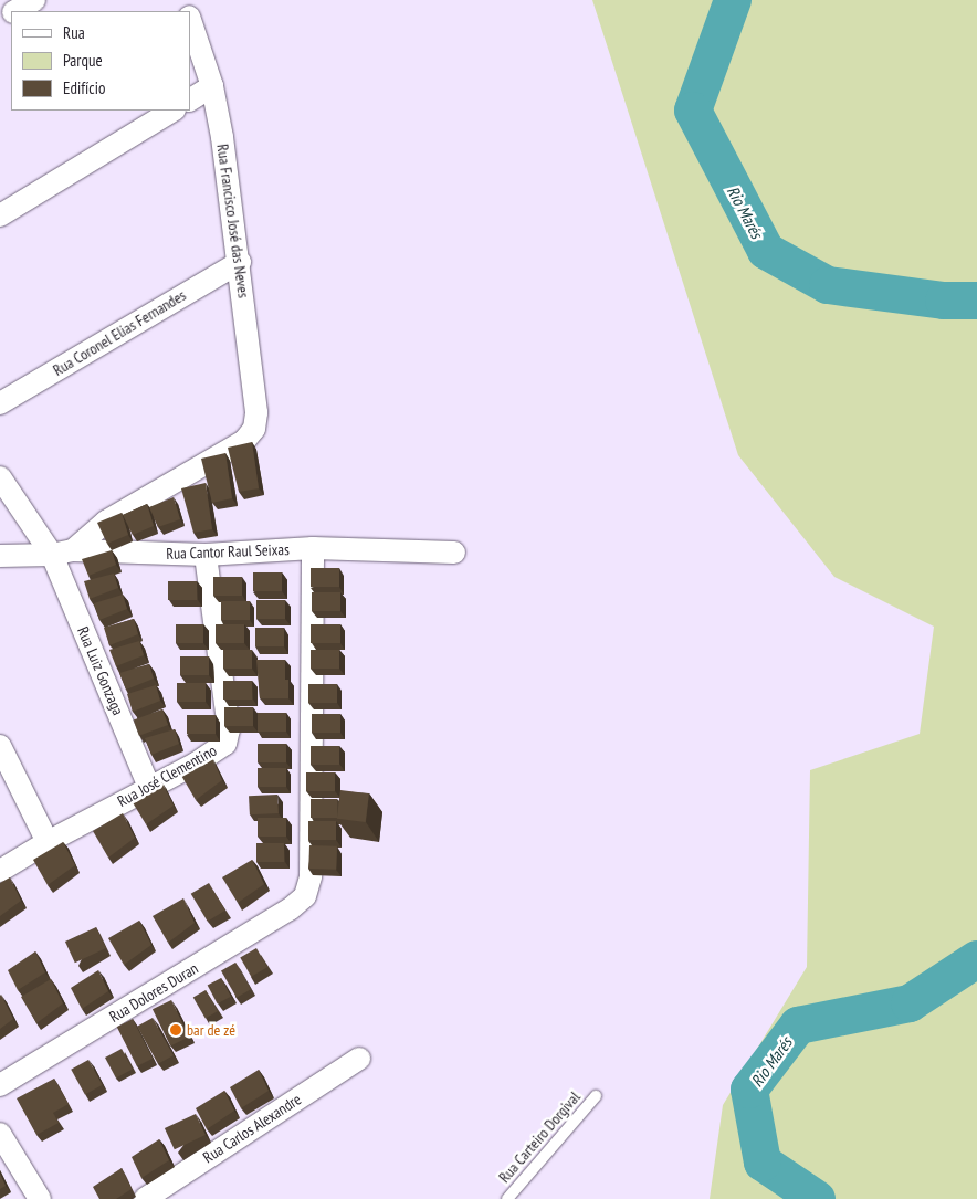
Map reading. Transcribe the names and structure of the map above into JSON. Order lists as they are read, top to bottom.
{
  "streets": {
    "street": [
      "Rua Francisco José das Neves",
      "Rua Coronel Elias Fernandes",
      "Rua Cantor Raul Seixas",
      "Rua Luiz Gonzaga",
      "Rua José Clementino",
      "Rua Dolores Duran",
      "Rua Carlos Alexandre"
    ],
    "lane": ["Rua Carteiro Dorgival"]
  },
  "crossings": [
    ["Rua Francisco José das Neves", "Rua Coronel Elias Fernandes"],
    ["Rua Francisco José das Neves", "Rua Cantor Raul Seixas"],
    ["Rua Francisco José das Neves", "Rua Luiz Gonzaga"],
    ["Rua Cantor Raul Seixas", "Rua Luiz Gonzaga"],
    ["Rua Cantor Raul Seixas", "Rua José Clementino"],
    ["Rua Cantor Raul Seixas", "Rua Dolores Duran"],
    ["Rua Luiz Gonzaga", "Rua José Clementino"]
  ],
  "water": ["Rio Marés"],
  "places": ["bar de zé"],
  "legend": ["Rua", "Parque", "Edifício"]
}
